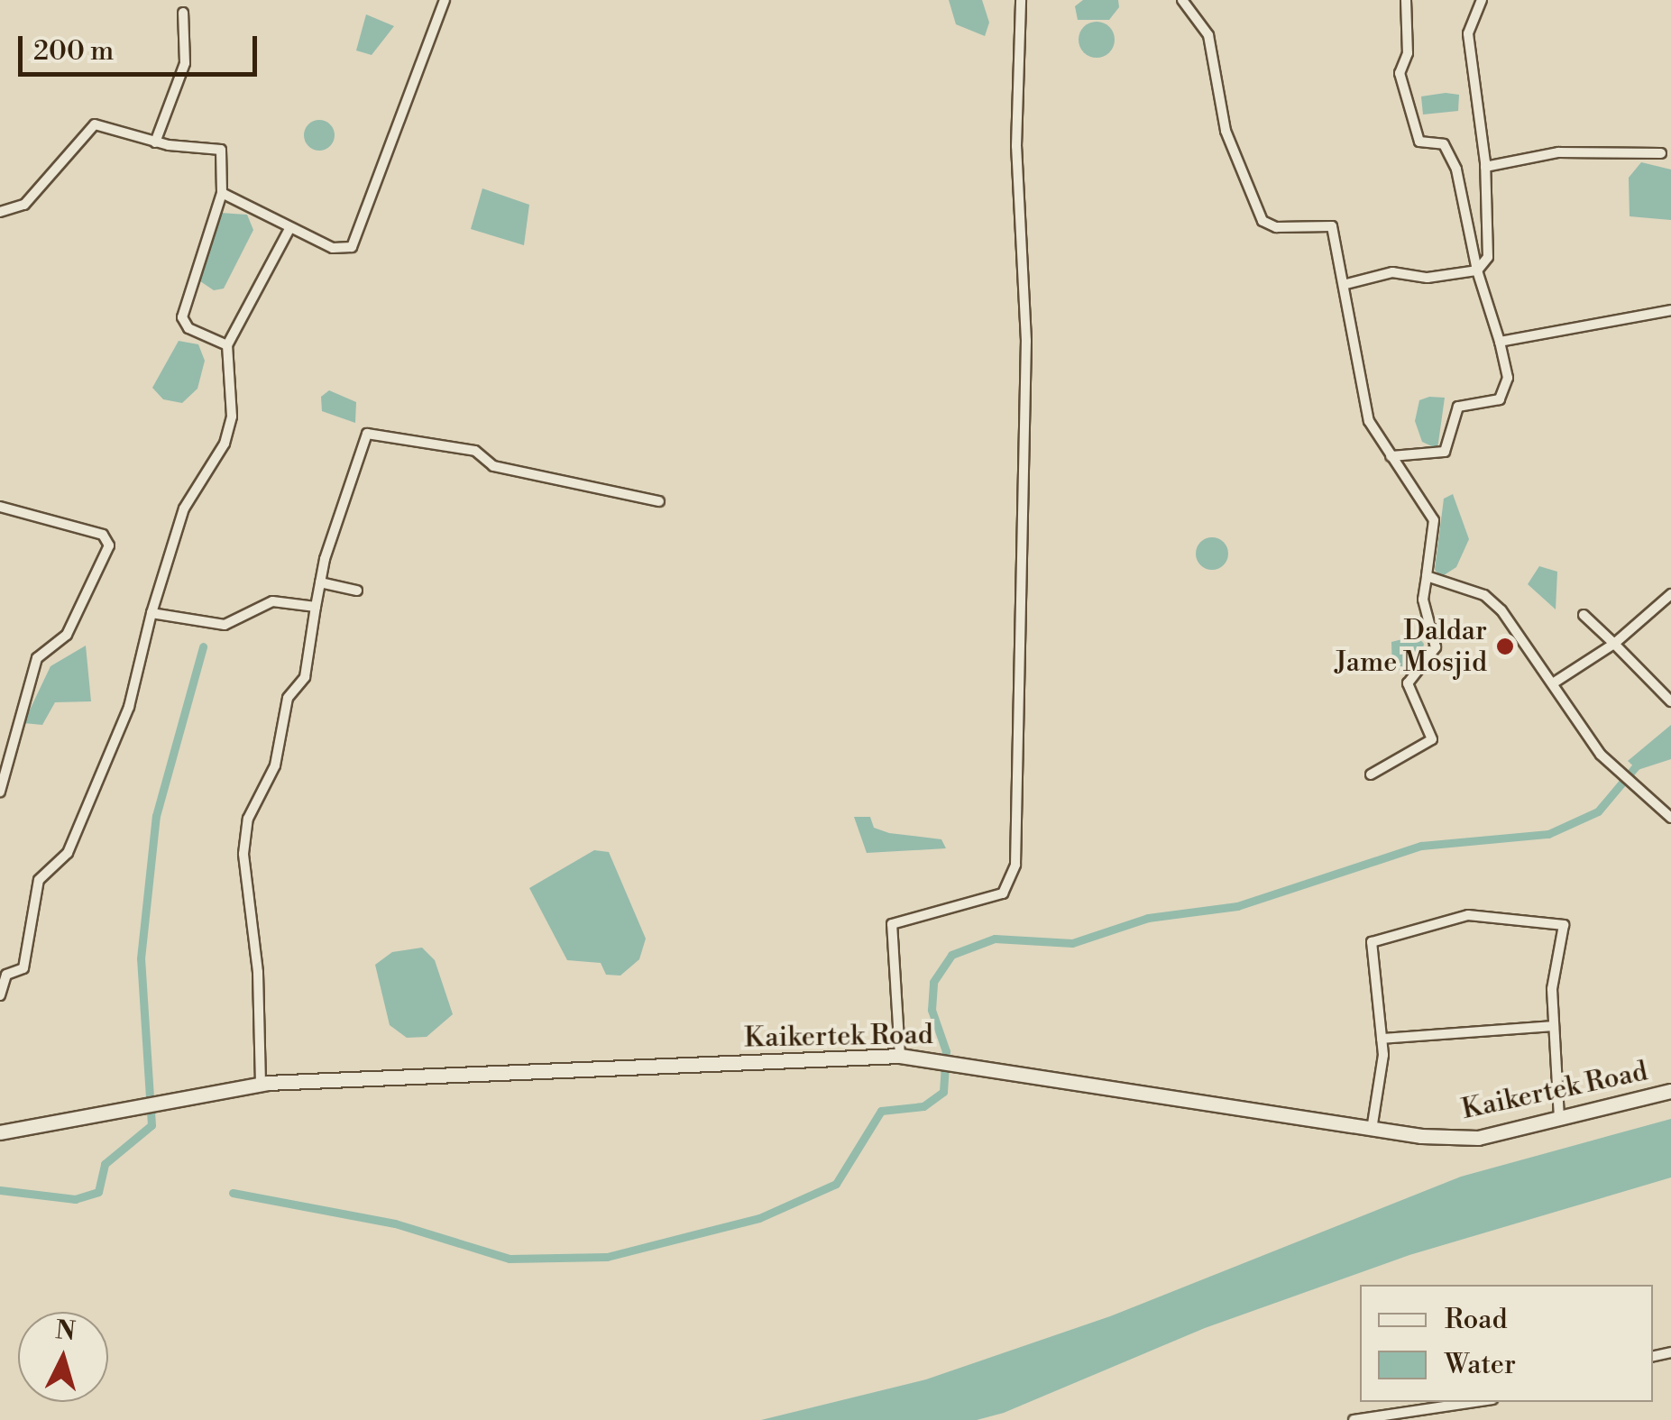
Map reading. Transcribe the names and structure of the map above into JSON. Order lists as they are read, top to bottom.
{
  "streets": {
    "main road": ["Kaikertek Road"]
  },
  "places": ["Daldar Jame Mosjid"],
  "legend": ["Road", "Water"],
  "scale_bar": "200 m",
  "north": "top"
}
